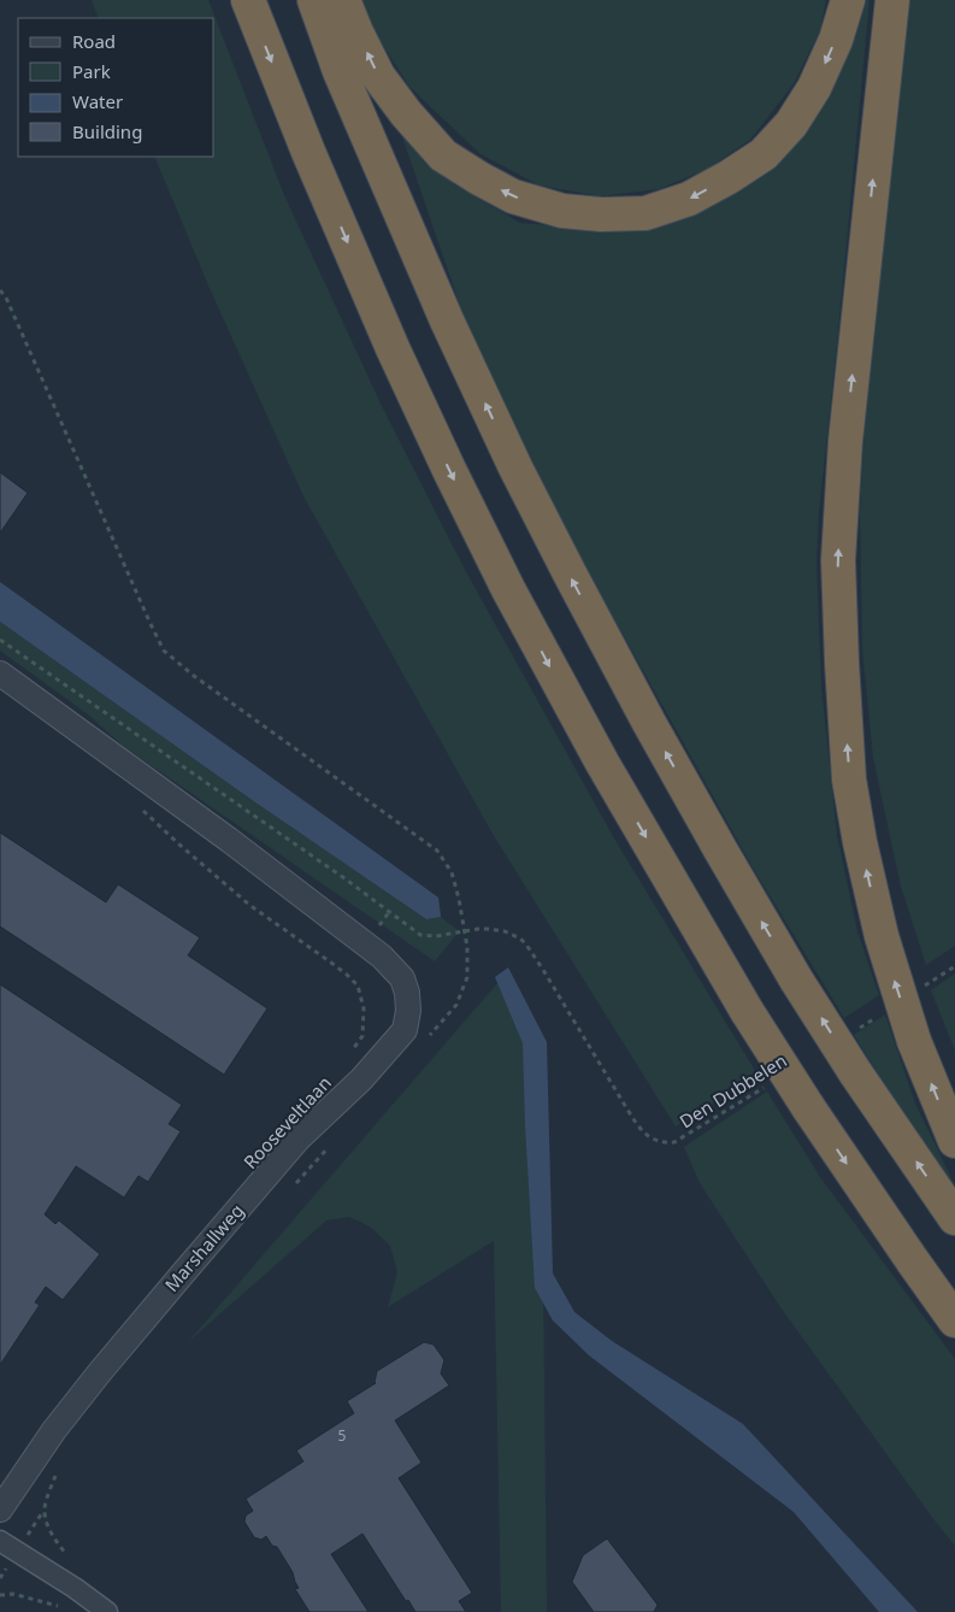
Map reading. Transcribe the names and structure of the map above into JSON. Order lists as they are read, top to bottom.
{
  "streets": {
    "street": ["Marshallweg"],
    "path": ["Den Dubbelen"]
  },
  "house_numbers": ["5"],
  "legend": [
    "Road",
    "Park",
    "Water",
    "Building"
  ]
}
